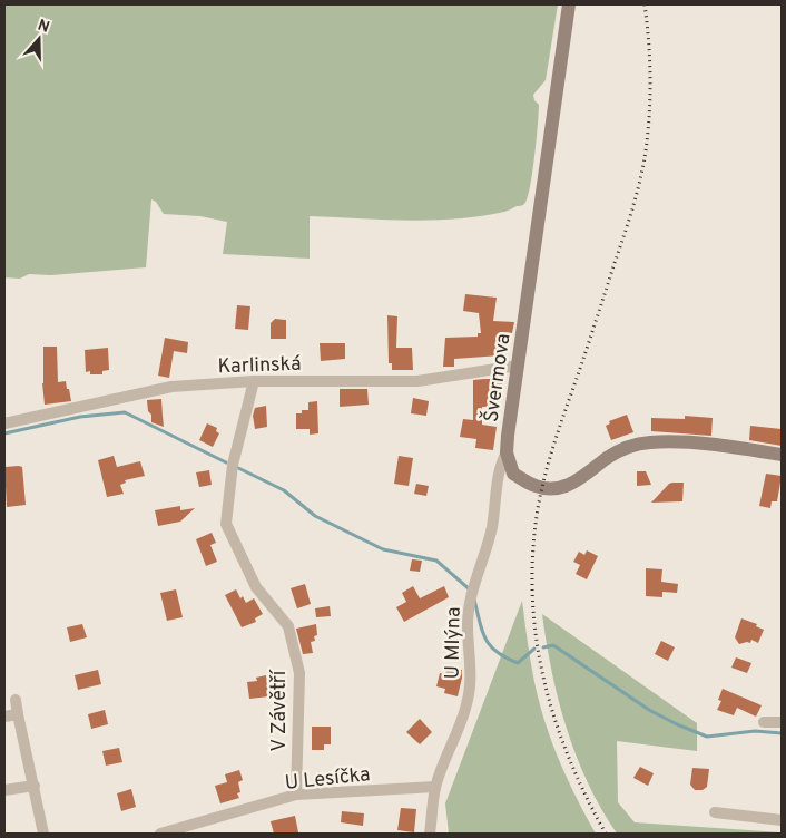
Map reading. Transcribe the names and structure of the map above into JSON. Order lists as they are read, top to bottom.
{
  "streets": {
    "street": [
      "Karlinská",
      "Švermova",
      "U Mlýna",
      "V Závětří",
      "U Lesíčka"
    ]
  },
  "crossings": [
    ["Karlinská", "Švermova"],
    ["Karlinská", "V Závětří"],
    ["Švermova", "U Mlýna"],
    ["U Mlýna", "U Lesíčka"],
    ["V Závětří", "U Lesíčka"]
  ],
  "north": "top"
}
